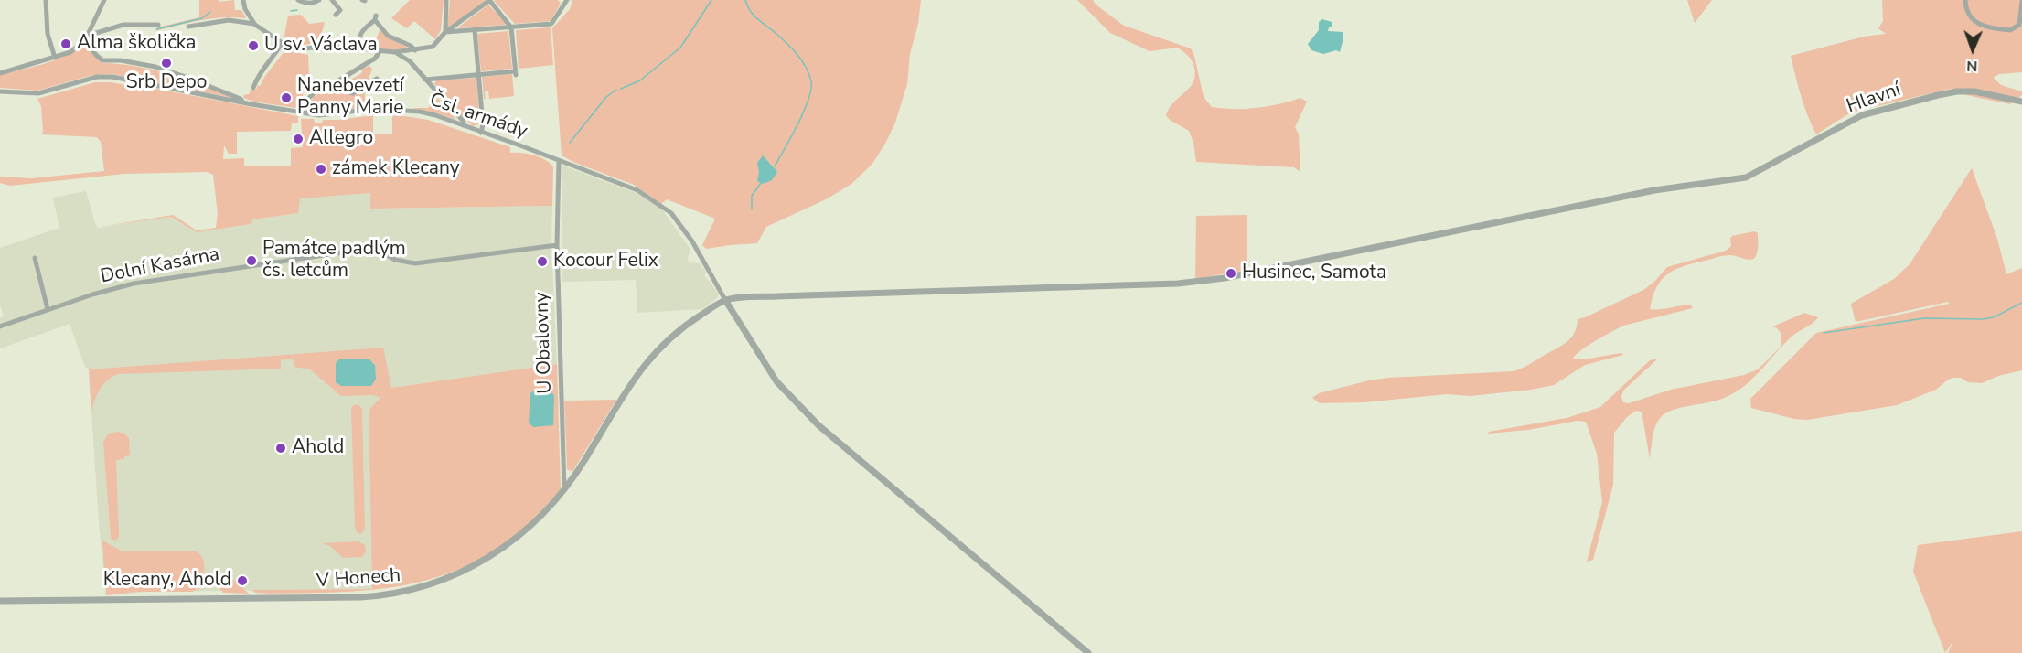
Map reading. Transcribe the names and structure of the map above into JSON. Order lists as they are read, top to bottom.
{
  "streets": {
    "street": [
      "Hlavní",
      "Čsl. armády",
      "Dolní Kasárna",
      "U Obalovny",
      "V Honech"
    ]
  },
  "crossings": [
    ["Hlavní", "Čsl. armády"],
    ["Hlavní", "V Honech"],
    ["Čsl. armády", "U Obalovny"],
    ["Čsl. armády", "V Honech"],
    ["Dolní Kasárna", "U Obalovny"],
    ["U Obalovny", "V Honech"]
  ],
  "places": [
    "Alma školička",
    "U sv. Václava",
    "Srb Depo",
    "Nanebevzetí Panny Marie",
    "Allegro",
    "zámek Klecany",
    "Památce padlým čs. letcům",
    "Kocour Felix",
    "Husinec, Samota",
    "Ahold",
    "Klecany, Ahold"
  ],
  "north": "bottom"
}
